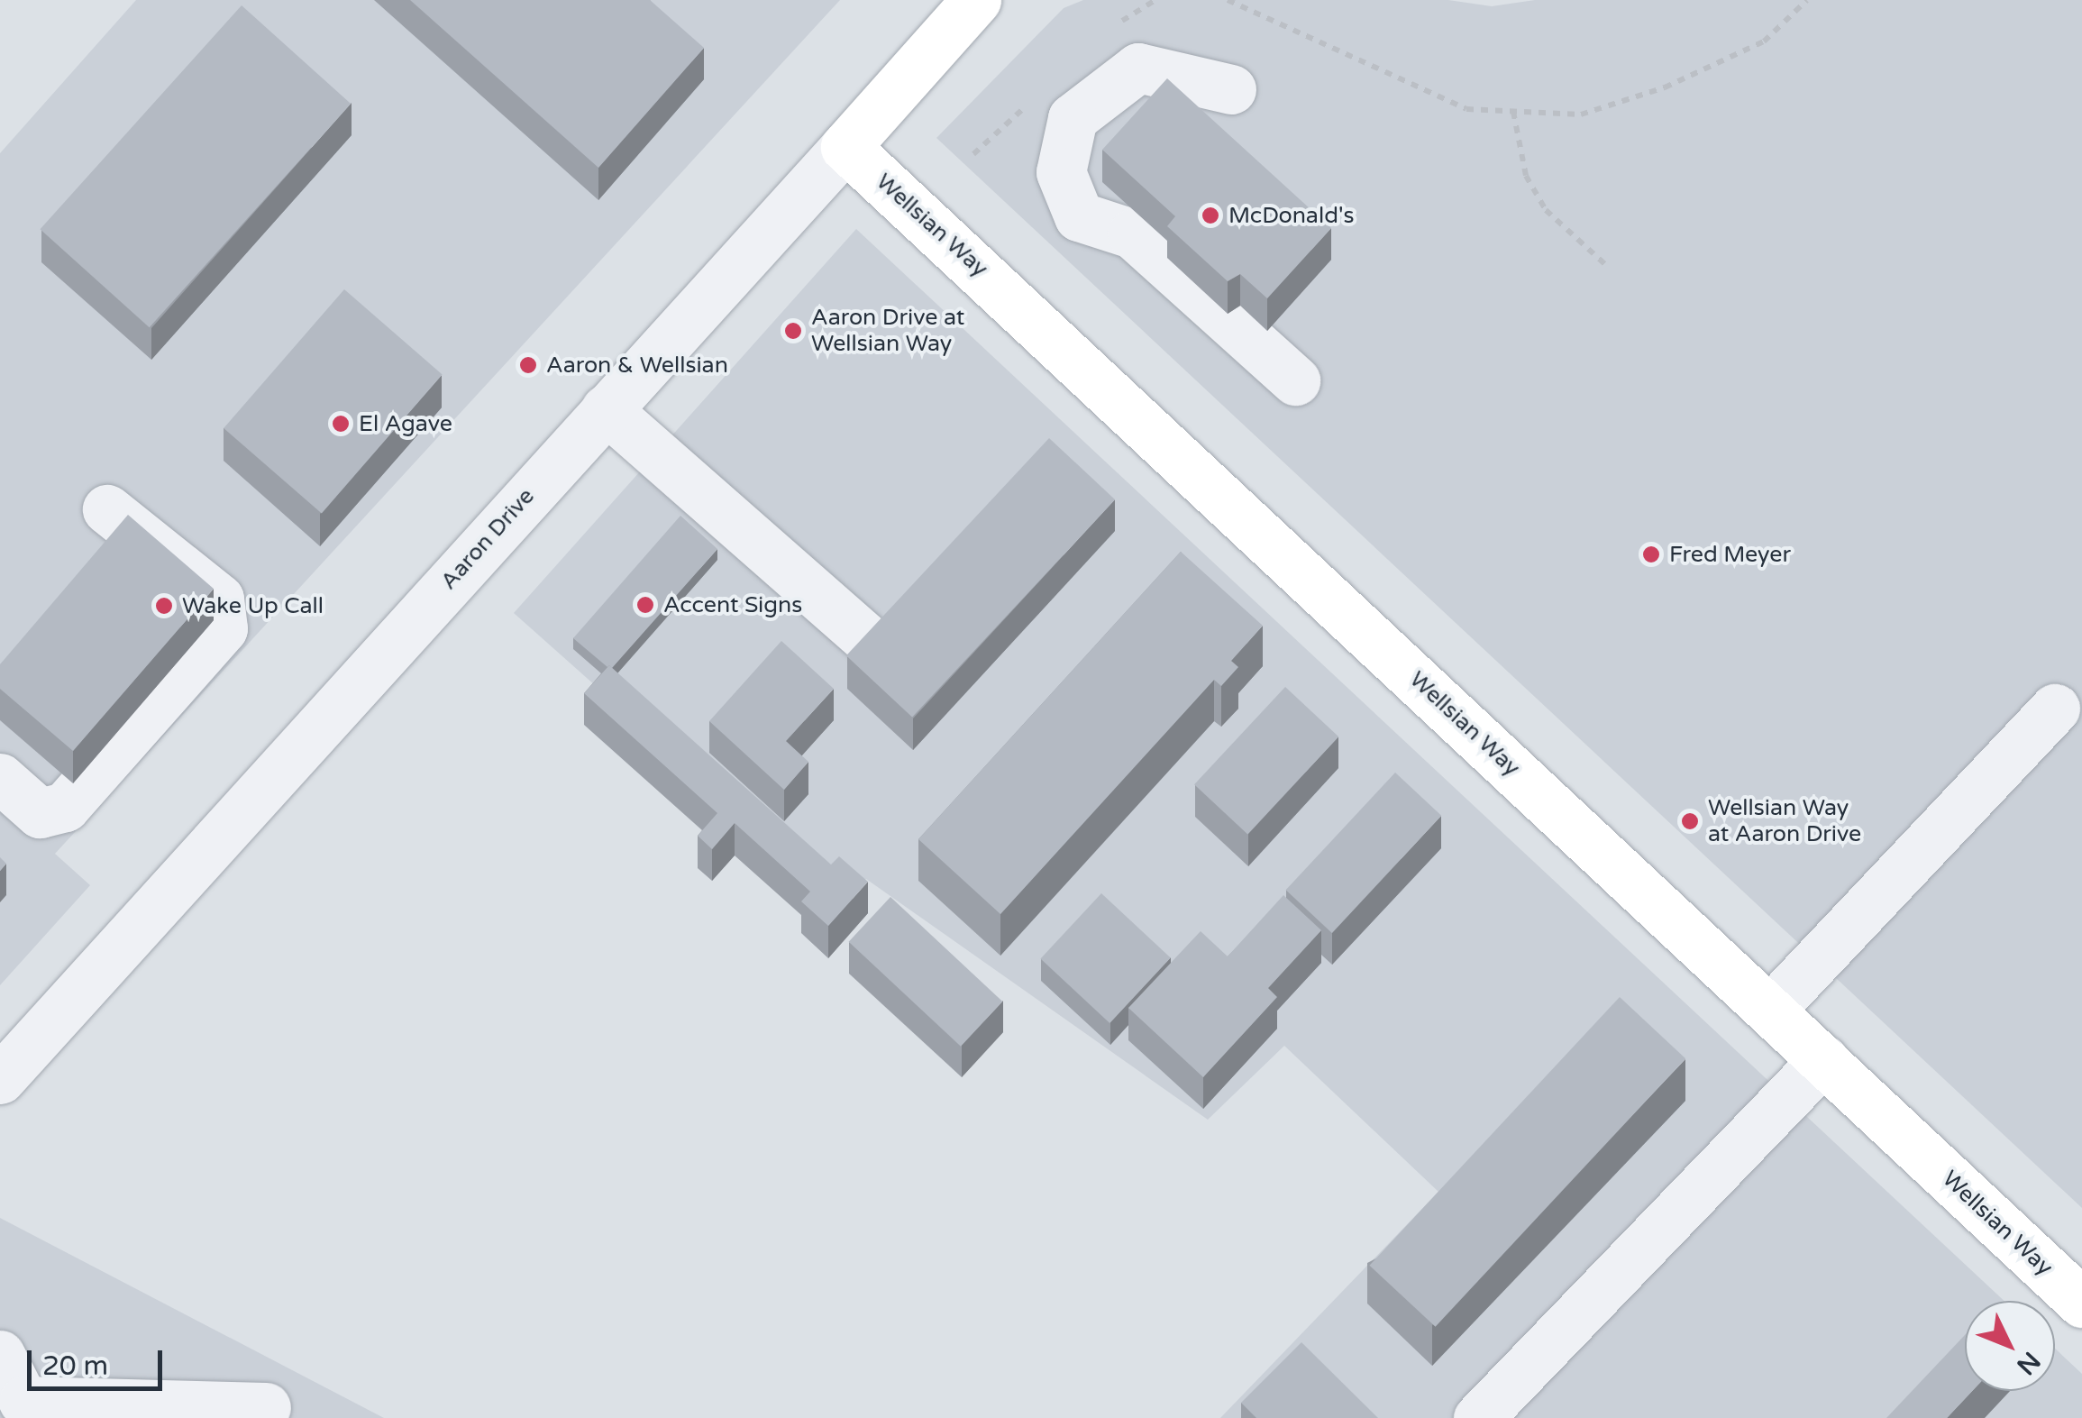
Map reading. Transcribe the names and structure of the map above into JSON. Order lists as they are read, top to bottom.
{
  "streets": {
    "main road": ["Wellsian Way", "Aaron Drive"]
  },
  "crossings": [
    ["Wellsian Way", "Aaron Drive"]
  ],
  "places": [
    "McDonald's",
    "Aaron Drive at Wellsian Way",
    "Aaron & Wellsian",
    "El Agave",
    "Fred Meyer",
    "Accent Signs",
    "Wake Up Call",
    "Wellsian Way at Aaron Drive"
  ],
  "scale_bar": "20 m",
  "north": "bottom right"
}
